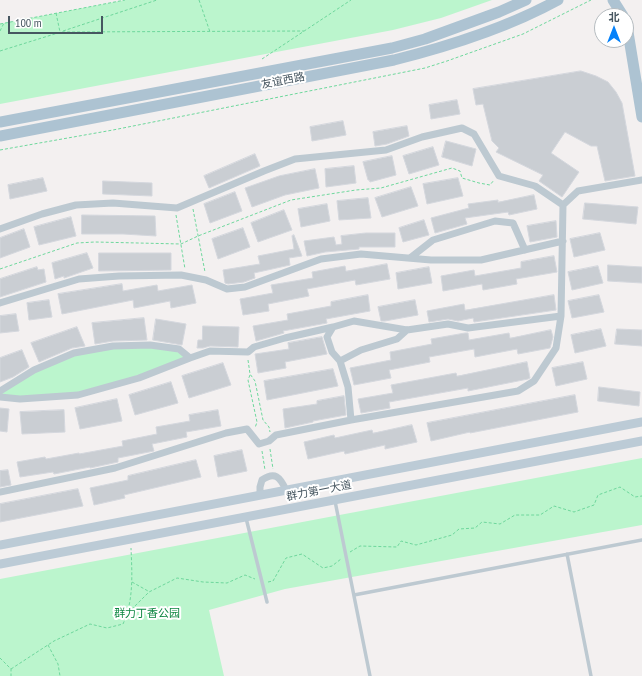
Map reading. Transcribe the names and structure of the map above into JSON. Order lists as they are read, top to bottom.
{
  "streets": {
    "main road": ["友谊西路", "群力第一大道"]
  },
  "parks": ["群力丁香公园"],
  "scale_bar": "100 m",
  "north": "top"
}
